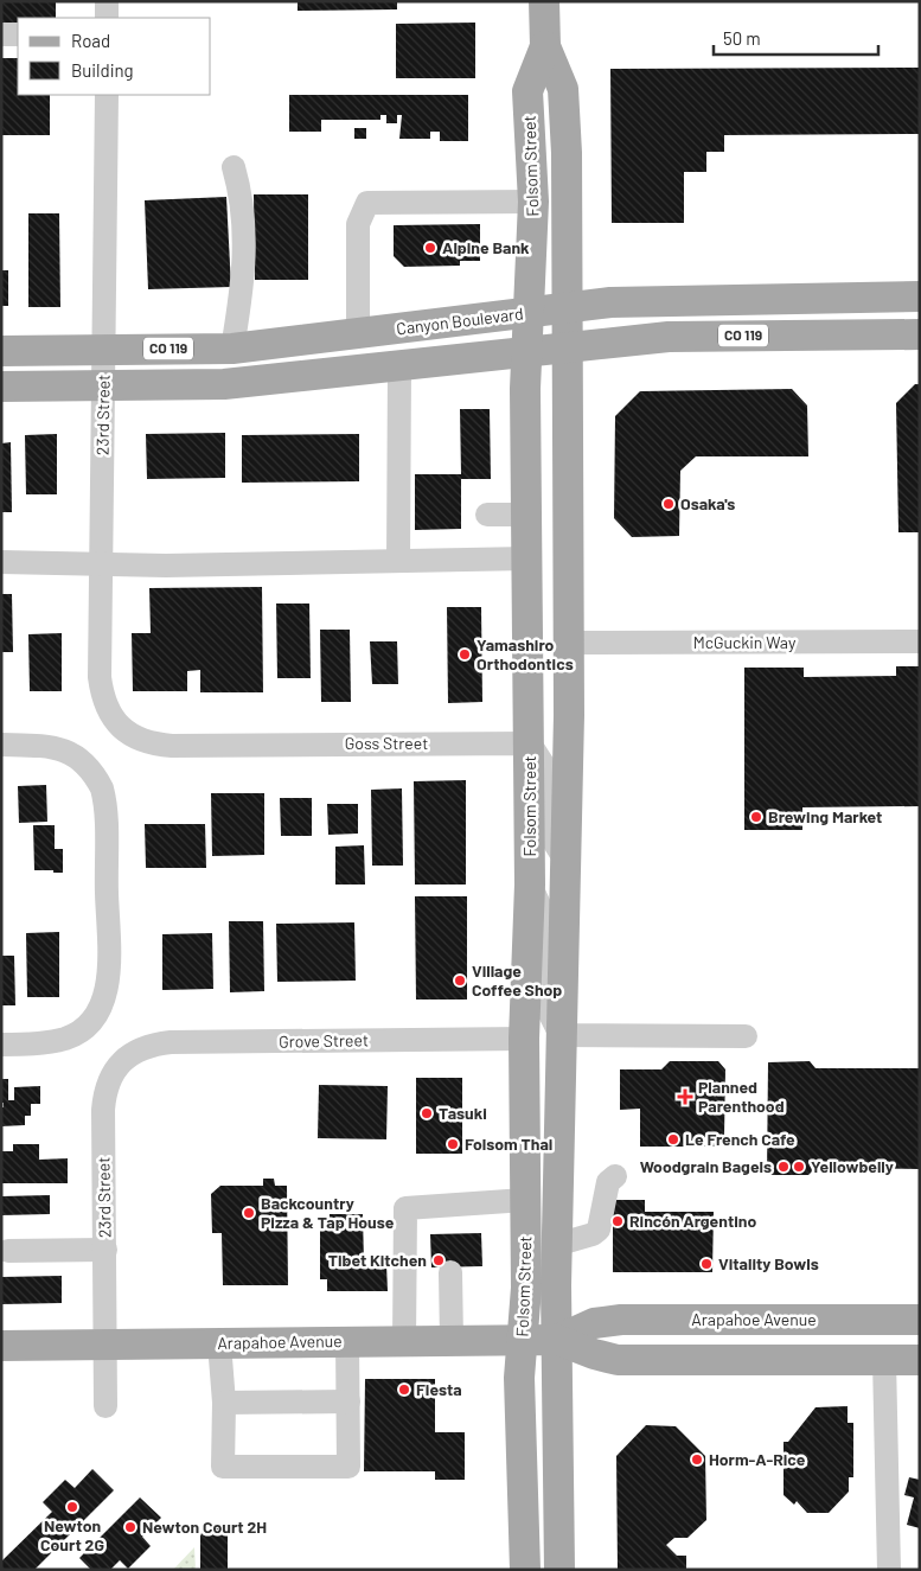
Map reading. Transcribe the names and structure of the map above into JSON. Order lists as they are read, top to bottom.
{
  "streets": {
    "main road": [
      "Folsom Street",
      "Canyon Boulevard",
      "CO 119",
      "Arapahoe Avenue"
    ],
    "street": [
      "23rd Street",
      "McGuckin Way",
      "Goss Street",
      "Grove Street"
    ]
  },
  "crossings": [
    ["Folsom Street", "Canyon Boulevard"],
    ["Folsom Street", "CO 119"],
    ["Folsom Street", "McGuckin Way"],
    ["Folsom Street", "Goss Street"],
    ["Folsom Street", "Grove Street"],
    ["Folsom Street", "Arapahoe Avenue"],
    ["Canyon Boulevard", "23rd Street"],
    ["CO 119", "23rd Street"],
    ["23rd Street", "Goss Street"],
    ["23rd Street", "Grove Street"],
    ["23rd Street", "Arapahoe Avenue"]
  ],
  "places": {
    "other": [
      "Alpine Bank",
      "Osaka's",
      "Yamashiro Orthodontics",
      "Brewing Market",
      "Village Coffee Shop",
      "Tasuki",
      "Le French Cafe",
      "Folsom Thai",
      "Woodgrain Bagels",
      "Yellowbelly",
      "Backcountry Pizza & Tap House",
      "Rincón Argentino",
      "Tibet Kitchen",
      "Vitality Bowls",
      "Fiesta",
      "Horm-A-Rice",
      "Newton Court 2G",
      "Newton Court 2H"
    ],
    "health": ["Planned Parenthood"]
  },
  "legend": ["Road", "Building"],
  "scale_bar": "50 m"
}
